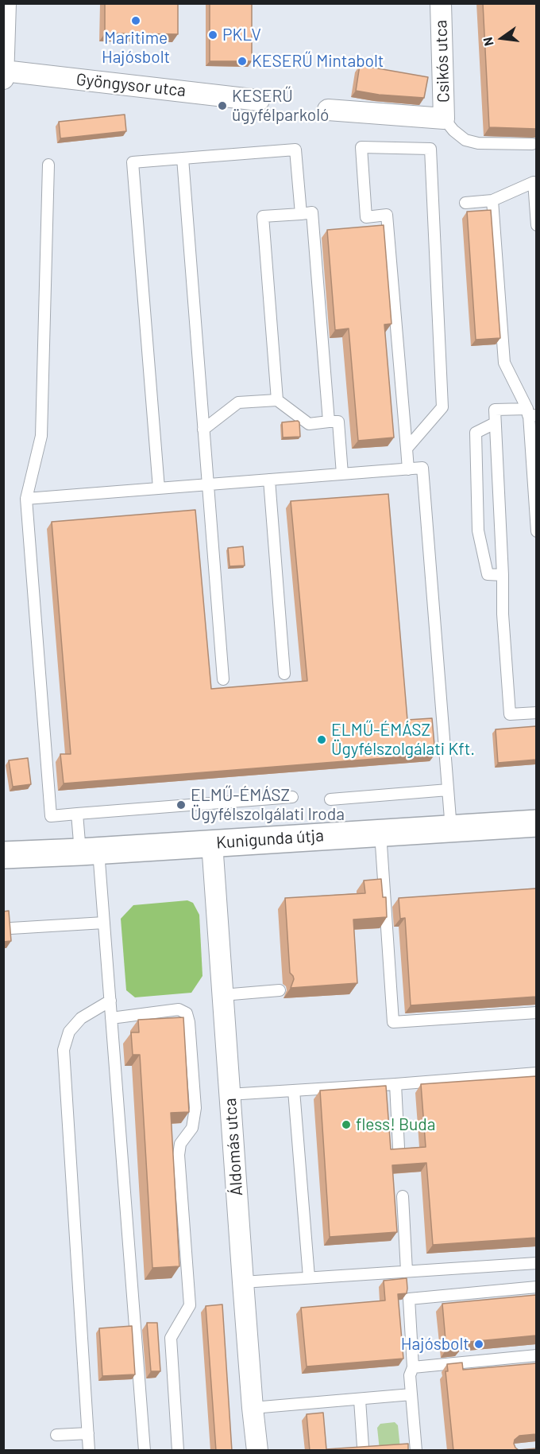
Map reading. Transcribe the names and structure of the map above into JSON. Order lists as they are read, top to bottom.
{
  "streets": {
    "street": [
      "Csikós utca",
      "Gyöngysor utca",
      "Kunigunda útja",
      "Áldomás utca"
    ]
  },
  "crossings": [
    ["Kunigunda útja", "Áldomás utca"]
  ],
  "places": [
    "Maritime Hajósbolt",
    "PKLV",
    "KESERŰ Mintabolt",
    "KESERŰ ügyfélparkoló",
    "ELMŰ-ÉMÁSZ Ügyfélszolgálati Kft.",
    "ELMŰ-ÉMÁSZ Ügyfélszolgálati Iroda",
    "fless! Buda",
    "Hajósbolt"
  ],
  "north": "left"
}
